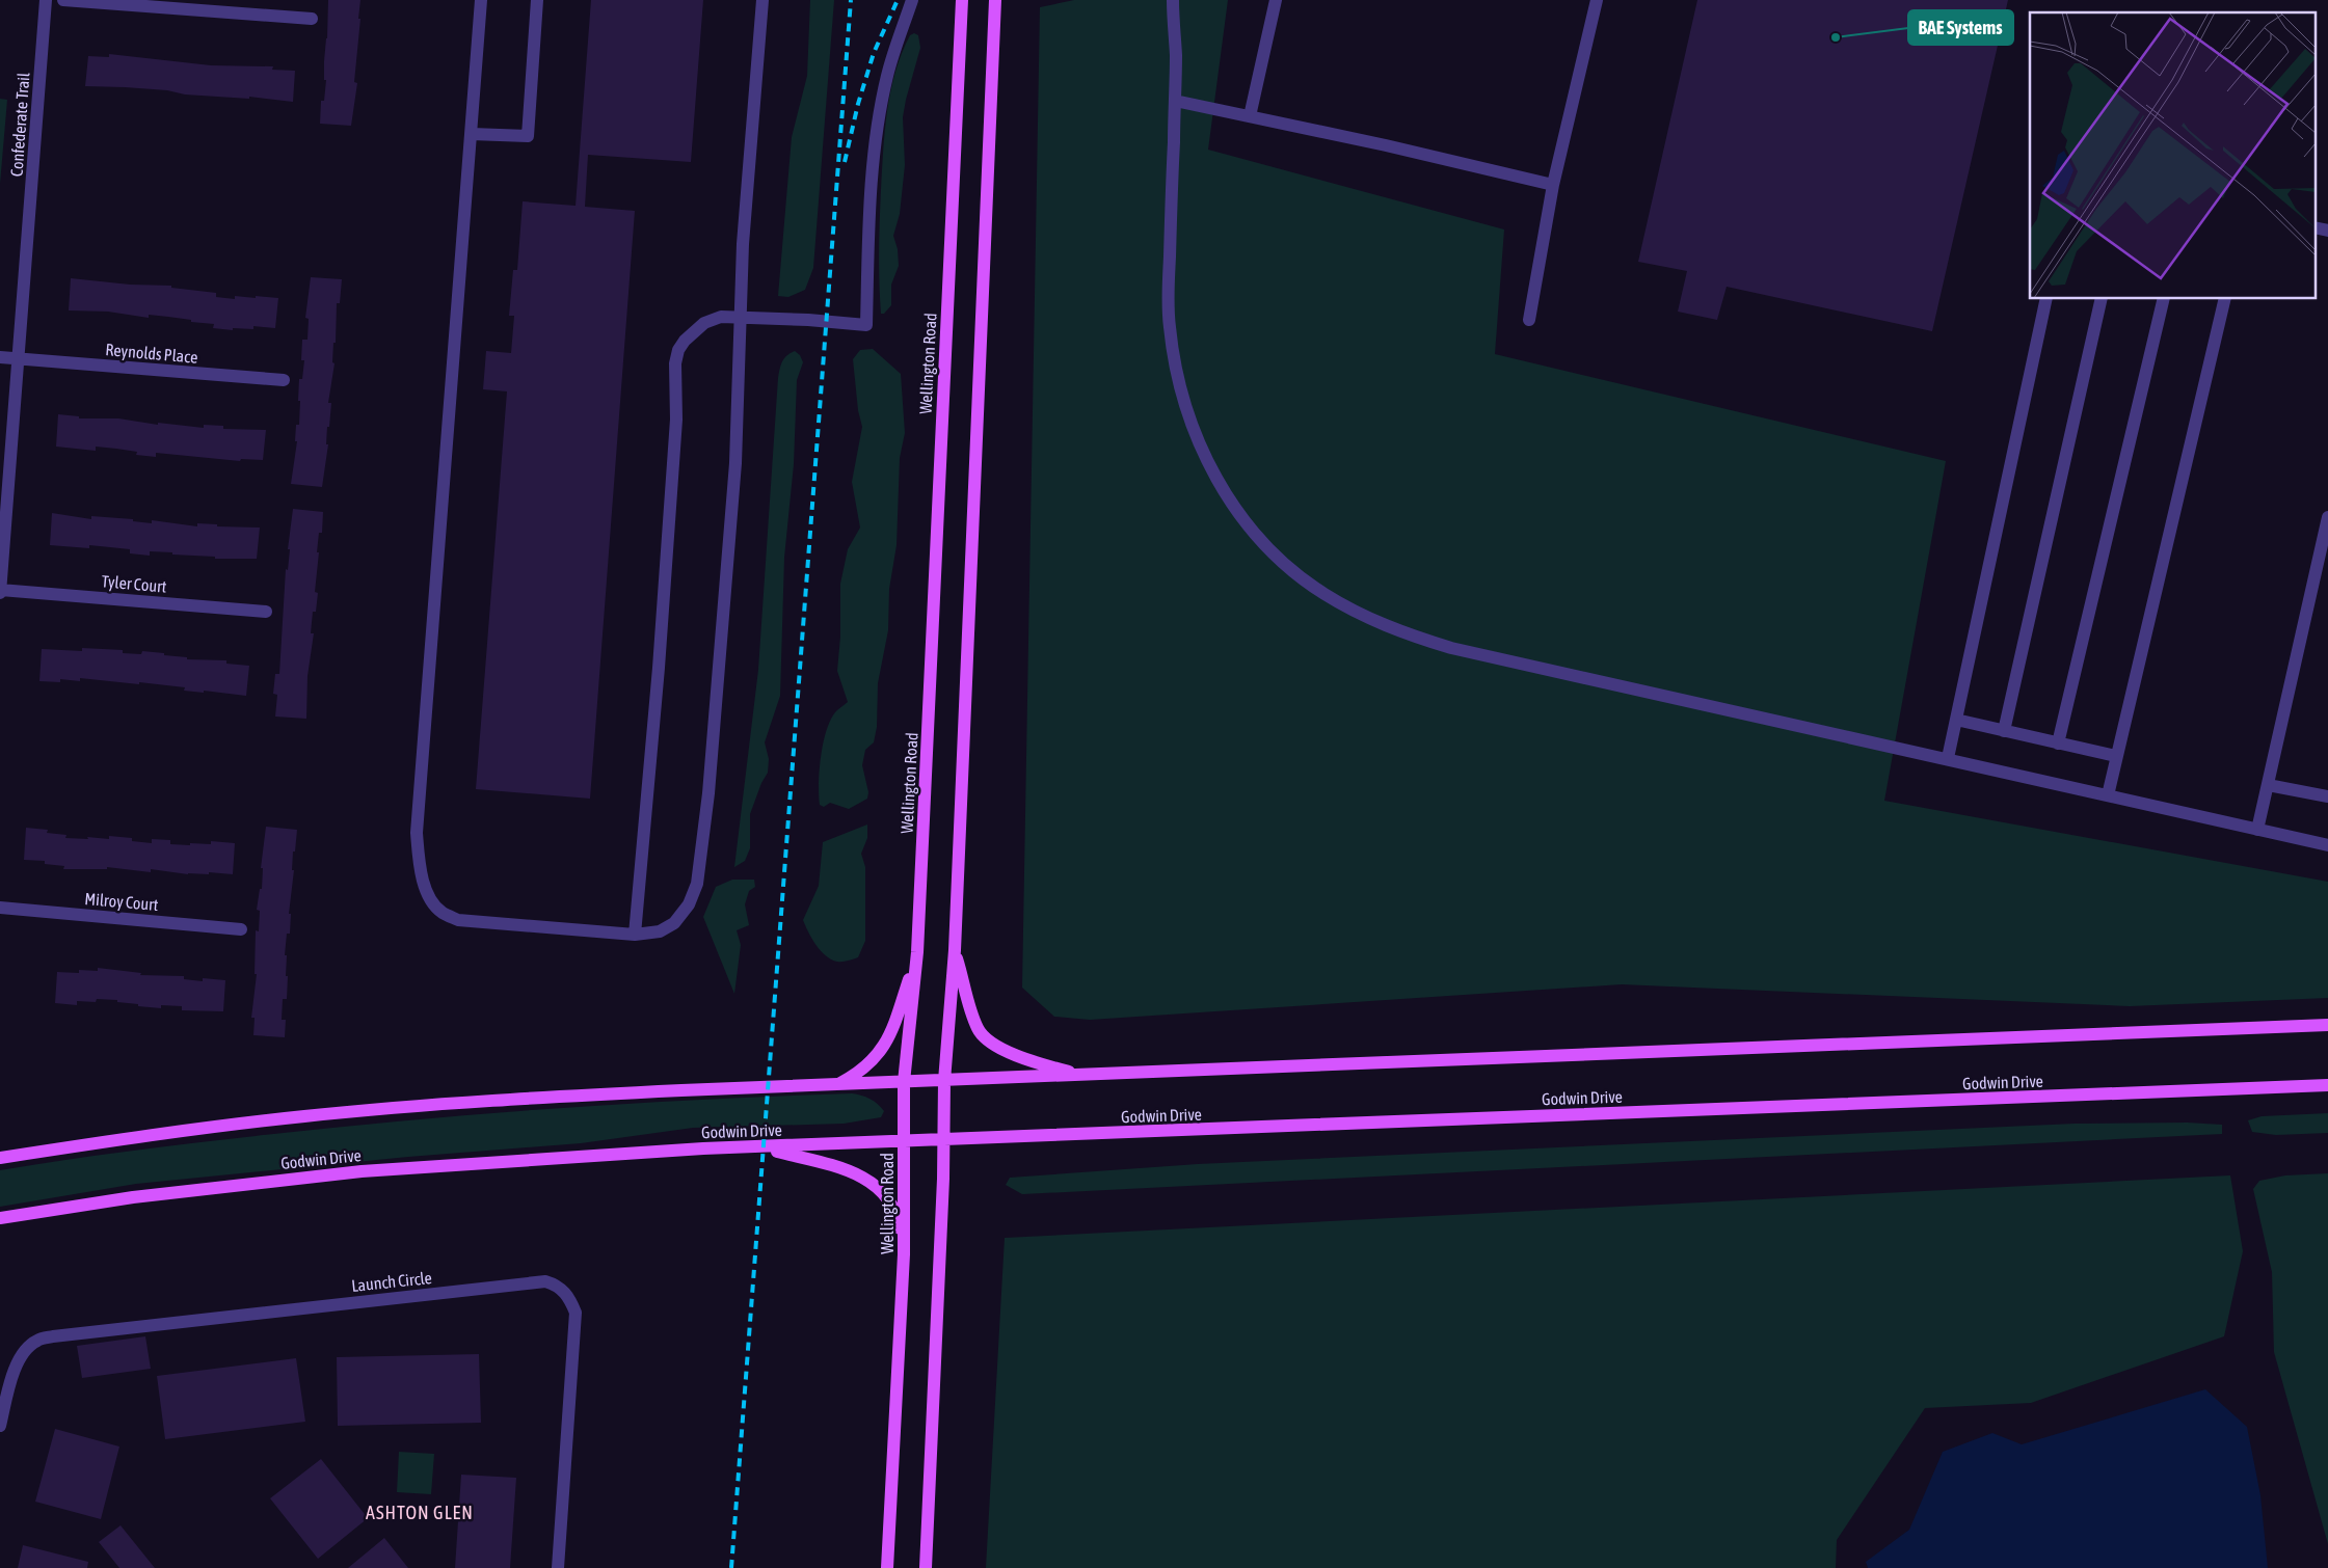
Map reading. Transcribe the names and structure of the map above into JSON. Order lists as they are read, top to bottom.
{
  "streets": {
    "main road": ["Wellington Road", "Godwin Drive"],
    "street": [
      "Confederate Trail",
      "Reynolds Place",
      "Tyler Court",
      "Milroy Court",
      "Launch Circle"
    ]
  },
  "crossings": [
    ["Confederate Trail", "Reynolds Place"],
    ["Confederate Trail", "Tyler Court"],
    ["Wellington Road", "Godwin Drive"]
  ],
  "districts": ["ASHTON GLEN"],
  "places": ["BAE Systems"]
}
